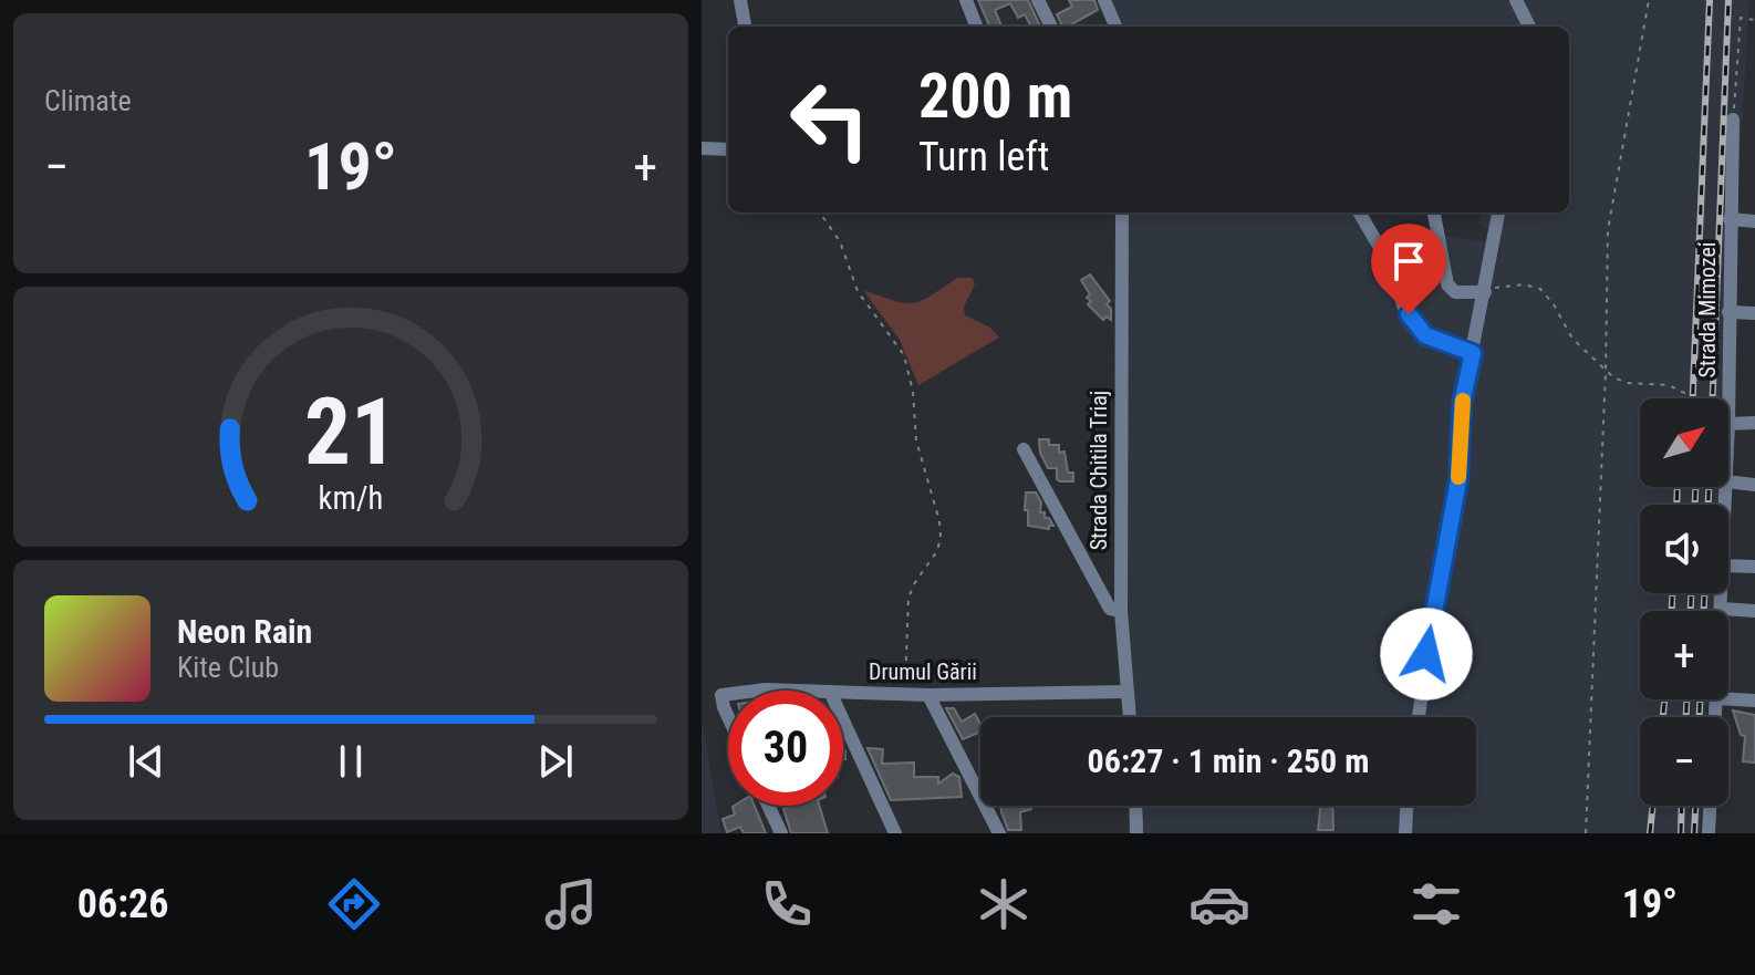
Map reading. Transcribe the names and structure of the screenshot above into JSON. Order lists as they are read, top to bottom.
{
  "streets": {
    "street": ["Strada Mimozei", "Strada Chitila Triaj", "Drumul Gării"]
  },
  "crossings": [
    ["Strada Chitila Triaj", "Drumul Gării"]
  ],
  "north": "top right",
  "page": {
    "tile": "Climate",
    "turn": ["200 m", "Turn left"],
    "heat": ["−", "19°", "+"],
    "map_buttons": ["+", "−"],
    "song": ["Neon Rain", "Kite Club"],
    "limit": "30",
    "trip": "06:27 · 1 min · 250 m",
    "tabs": ["06:26", "19°"],
    "gauge": ["21", "km/h"]
  }
}
